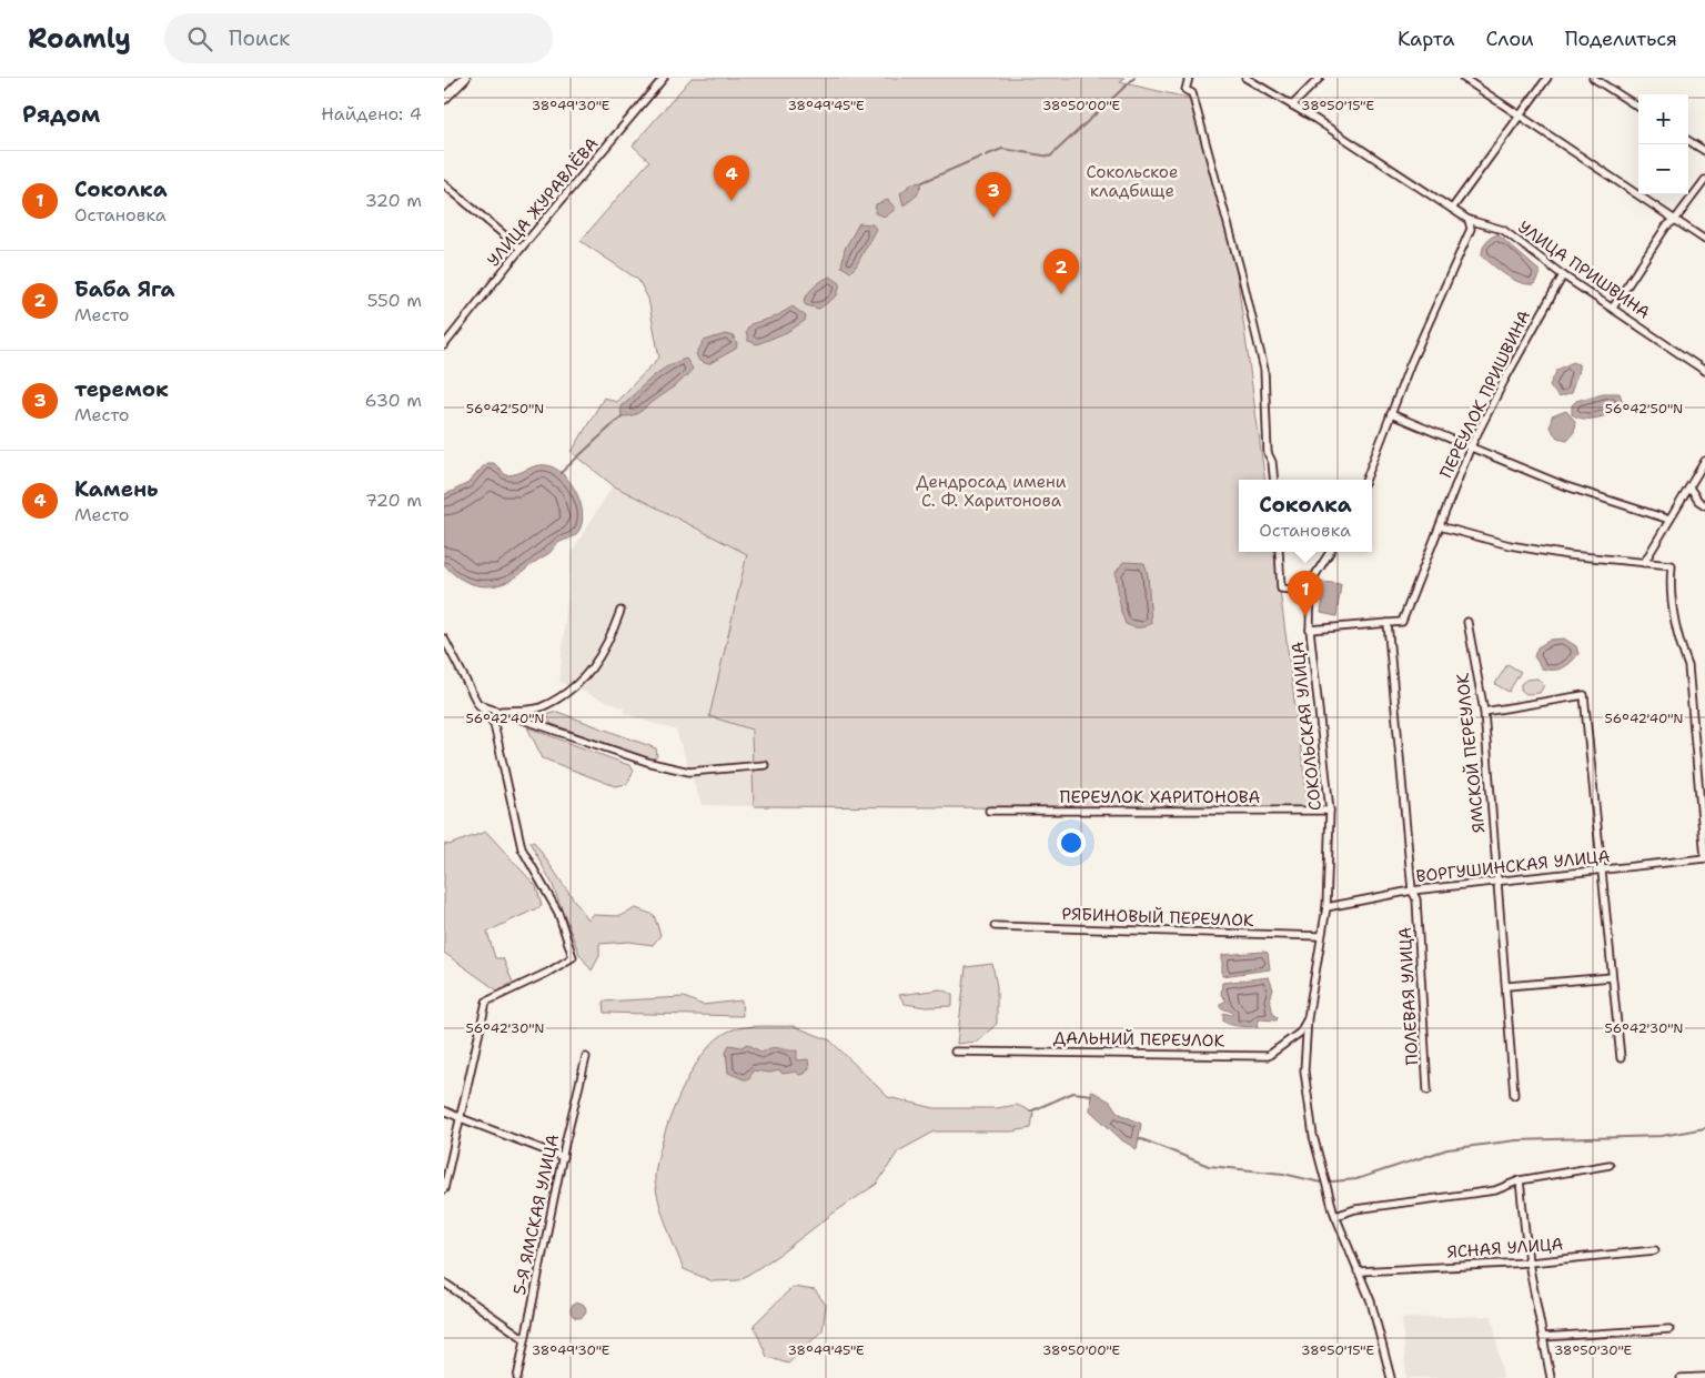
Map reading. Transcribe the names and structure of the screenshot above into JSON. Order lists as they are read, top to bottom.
{
  "streets": {
    "street": [
      "УЛИЦА ЖУРАВЛЁВА",
      "УЛИЦА ПРИШВИНА",
      "ПЕРЕУЛОК ПРИШВИНА",
      "СОКОЛЬСКАЯ УЛИЦА",
      "ЯМСКОЙ ПЕРЕУЛОК",
      "ПЕРЕУЛОК ХАРИТОНОВА",
      "ВОРГУШИНСКАЯ УЛИЦА",
      "РЯБИНОВЫЙ ПЕРЕУЛОК",
      "ПОЛЕВАЯ УЛИЦА",
      "ДАЛЬНИЙ ПЕРЕУЛОК",
      "5-Я ЯМСКАЯ УЛИЦА",
      "ЯСНАЯ УЛИЦА"
    ]
  },
  "crossings": [
    ["УЛИЦА ПРИШВИНА", "ПЕРЕУЛОК ПРИШВИНА"],
    ["СОКОЛЬСКАЯ УЛИЦА", "ПЕРЕУЛОК ХАРИТОНОВА"],
    ["СОКОЛЬСКАЯ УЛИЦА", "ВОРГУШИНСКАЯ УЛИЦА"],
    ["СОКОЛЬСКАЯ УЛИЦА", "РЯБИНОВЫЙ ПЕРЕУЛОК"],
    ["СОКОЛЬСКАЯ УЛИЦА", "ДАЛЬНИЙ ПЕРЕУЛОК"],
    ["СОКОЛЬСКАЯ УЛИЦА", "ЯСНАЯ УЛИЦА"],
    ["ЯМСКОЙ ПЕРЕУЛОК", "ВОРГУШИНСКАЯ УЛИЦА"],
    ["ВОРГУШИНСКАЯ УЛИЦА", "ПОЛЕВАЯ УЛИЦА"]
  ],
  "parks": ["Сокольское кладбище", "Дендросад имени С. Ф. Харитонова"],
  "page": {
    "header": "Roamly",
    "search": "Поиск",
    "nav": ["Карта", "Слои", "Поделиться"],
    "heading": ["Рядом", "Найдено: 4"],
    "map_buttons": ["+", "−"],
    "list": [
      {
        "mark": "1",
        "name": "Соколка",
        "note": "Остановка",
        "value": "320 m"
      },
      {
        "mark": "2",
        "name": "Баба Яга",
        "note": "Место",
        "value": "550 m"
      },
      {
        "mark": "3",
        "name": "теремок",
        "note": "Место",
        "value": "630 m"
      },
      {
        "mark": "4",
        "name": "Камень",
        "note": "Место",
        "value": "720 m"
      }
    ],
    "pins": [
      "4",
      "3",
      "2",
      "1"
    ],
    "popup": ["Соколка", "Остановка"]
  },
  "coordinates": [
    "38°49'30\"E",
    "38°49'45\"E",
    "38°50'00\"E",
    "38°50'15\"E",
    "56°42'50\"N",
    "56°42'40\"N",
    "56°42'30\"N",
    "38°50'30\"E"
  ]
}
